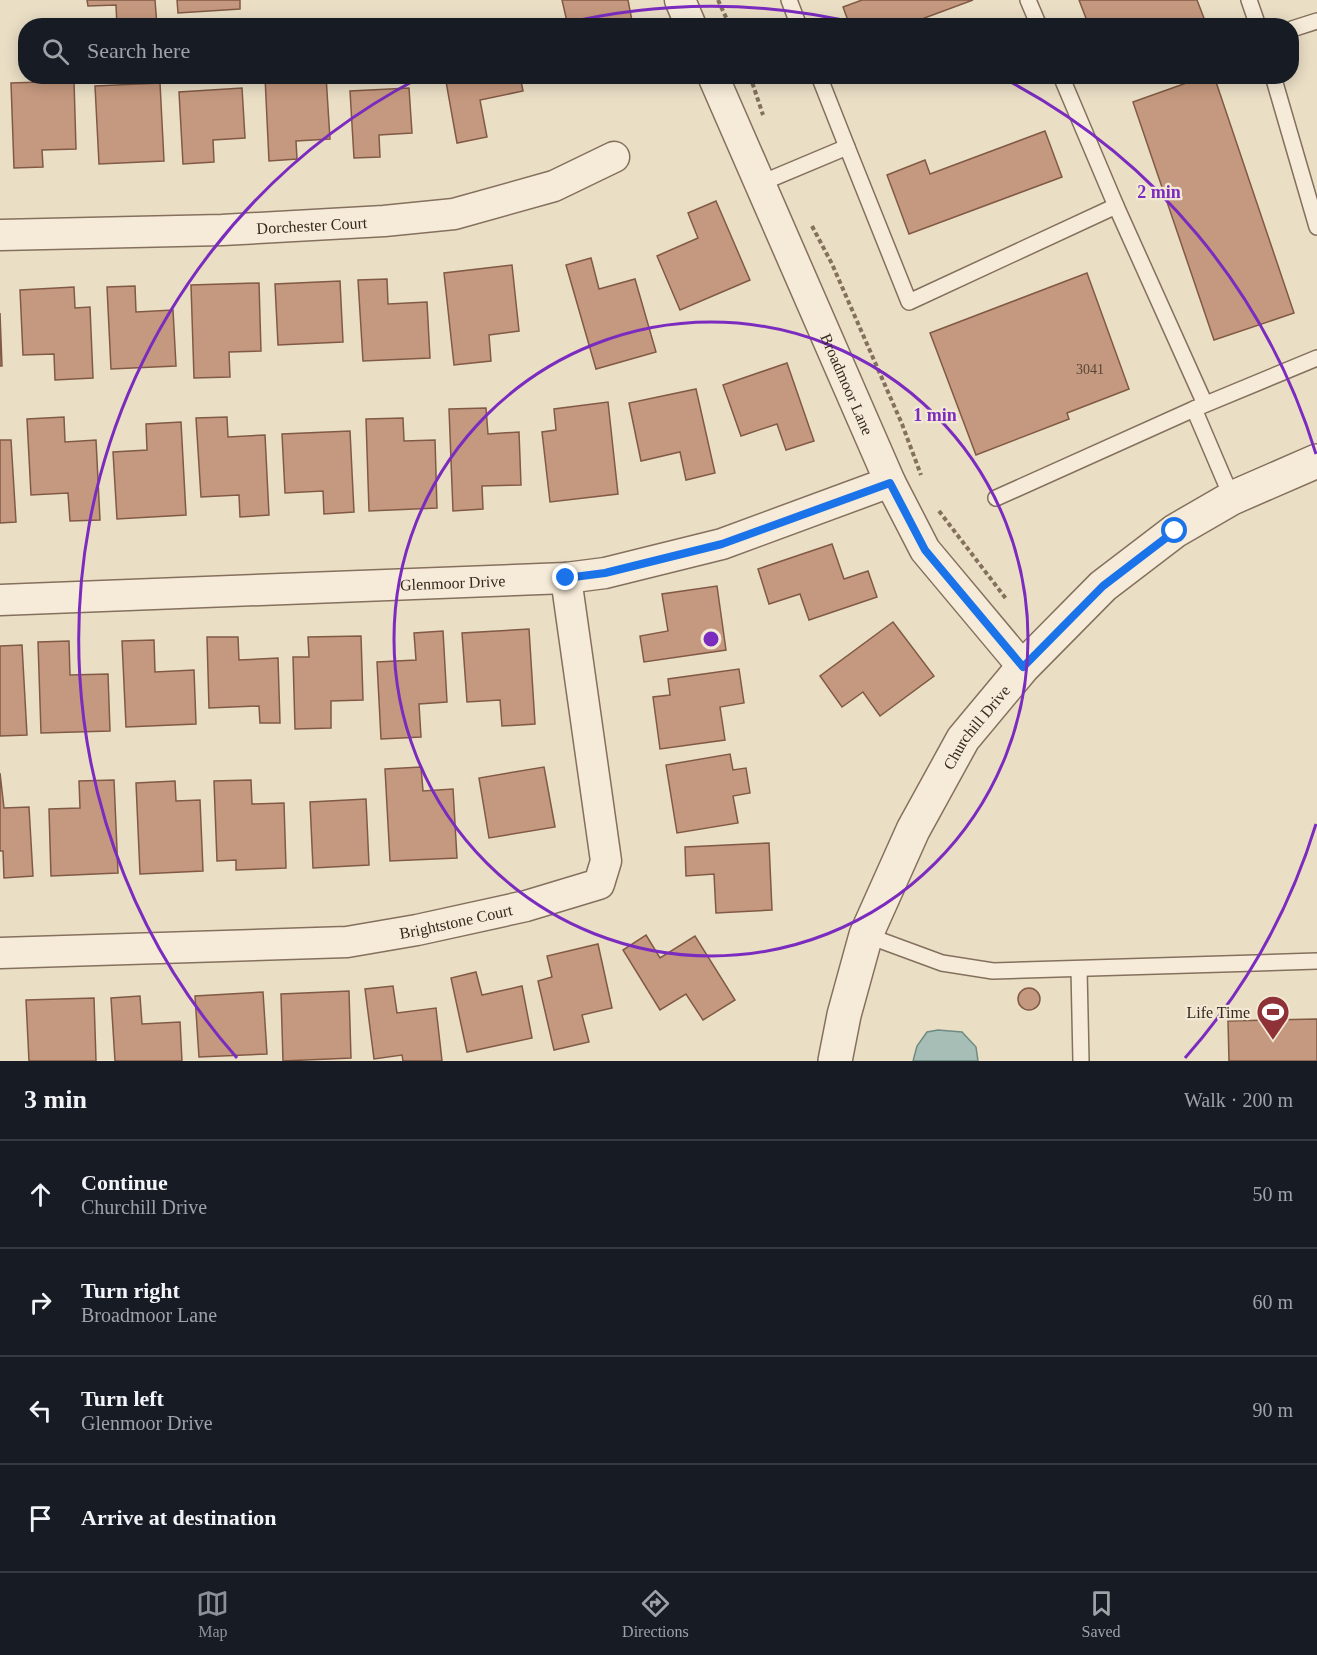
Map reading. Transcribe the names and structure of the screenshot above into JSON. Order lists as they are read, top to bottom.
{
  "streets": {
    "street": [
      "Dorchester Court",
      "Broadmoor Lane",
      "Glenmoor Drive",
      "Churchill Drive",
      "Brightstone Court"
    ]
  },
  "crossings": [
    ["Broadmoor Lane", "Glenmoor Drive"],
    ["Broadmoor Lane", "Churchill Drive"],
    ["Glenmoor Drive", "Brightstone Court"]
  ],
  "places": {
    "sports": ["Life Time"]
  },
  "house_numbers": ["3041"],
  "page": {
    "search": "Search here",
    "heading": ["3 min", "Walk · 200 m"],
    "list": [
      ["Continue", "Churchill Drive", "50 m"],
      ["Turn right", "Broadmoor Lane", "60 m"],
      ["Turn left", "Glenmoor Drive", "90 m"],
      "Arrive at destination"
    ],
    "nav": ["Map", "Directions", "Saved"]
  },
  "rings": ["2 min", "1 min"]
}
